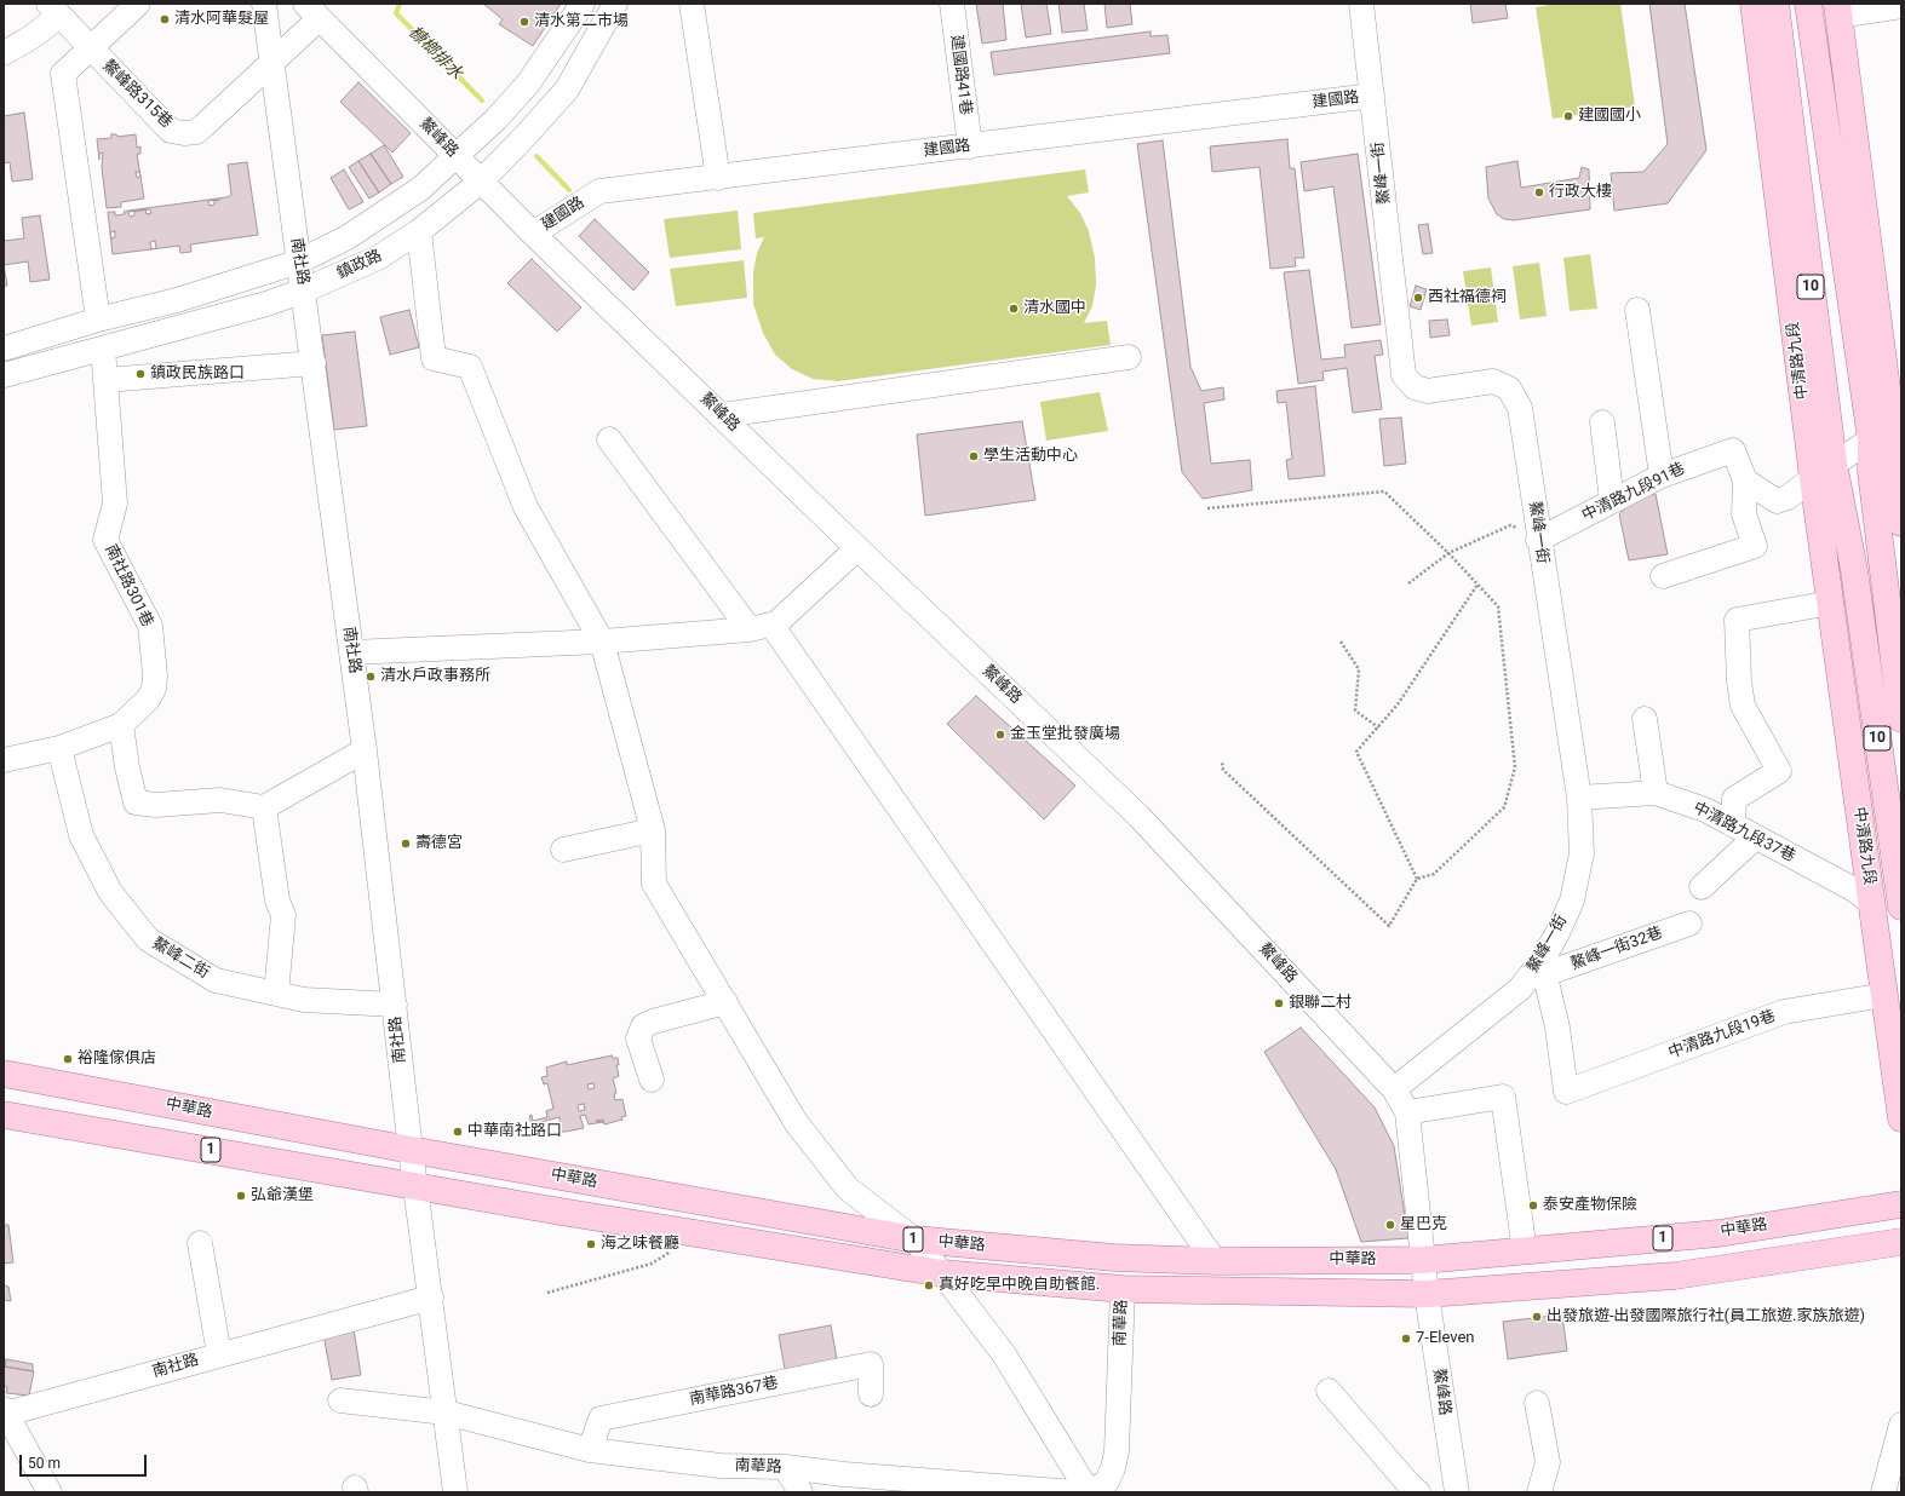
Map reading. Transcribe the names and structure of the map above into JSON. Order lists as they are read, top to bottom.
{
  "streets": {
    "main road": [
      "10",
      "中清路九段",
      "中華路",
      "1"
    ],
    "street": [
      "建國路41巷",
      "鰲峰路315巷",
      "建國路",
      "鰲峰路",
      "鰲峰一街",
      "南社路",
      "鎮政路",
      "中清路九段91巷",
      "南社路301巷",
      "中清路九段37巷",
      "鰲峰一街32巷",
      "鰲峰二街",
      "中清路九段19巷",
      "南華路",
      "南華路367巷"
    ]
  },
  "crossings": [
    ["建國路41巷", "建國路"],
    ["鰲峰路315巷", "鰲峰路"],
    ["鰲峰路315巷", "南社路"],
    ["建國路", "鰲峰路"],
    ["建國路", "鰲峰一街"],
    ["鰲峰路", "鰲峰一街"],
    ["鰲峰路", "鎮政路"],
    ["鰲峰路", "中華路"],
    ["鰲峰一街", "中清路九段91巷"],
    ["鰲峰一街", "中清路九段37巷"],
    ["鰲峰一街", "鰲峰一街32巷"],
    ["鰲峰一街", "中清路九段19巷"],
    ["南社路", "鎮政路"],
    ["南社路", "鰲峰二街"],
    ["南社路", "中華路"],
    ["南社路", "南華路"],
    ["鎮政路", "南社路301巷"],
    ["中清路九段", "中清路九段37巷"],
    ["中清路九段", "中清路九段19巷"],
    ["鰲峰一街32巷", "中清路九段19巷"],
    ["中華路", "南華路"],
    ["南華路", "南華路367巷"]
  ],
  "water": ["槺榔排水"],
  "places": [
    "清水阿華髮屋",
    "清水第二市場",
    "建國國小",
    "行政大樓",
    "西社福德祠",
    "清水國中",
    "鎮政民族路口",
    "學生活動中心",
    "清水戶政事務所",
    "金玉堂批發廣場",
    "壽德宮",
    "銀聯二村",
    "裕隆傢俱店",
    "中華南社路口",
    "弘爺漢堡",
    "泰安產物保險",
    "星巴克",
    "海之味餐廳",
    "真好吃早中晚自助餐館.",
    "出發旅遊-出發國際旅行社(員工旅遊.家族旅遊)",
    "7-Eleven"
  ],
  "scale_bar": "50 m"
}
